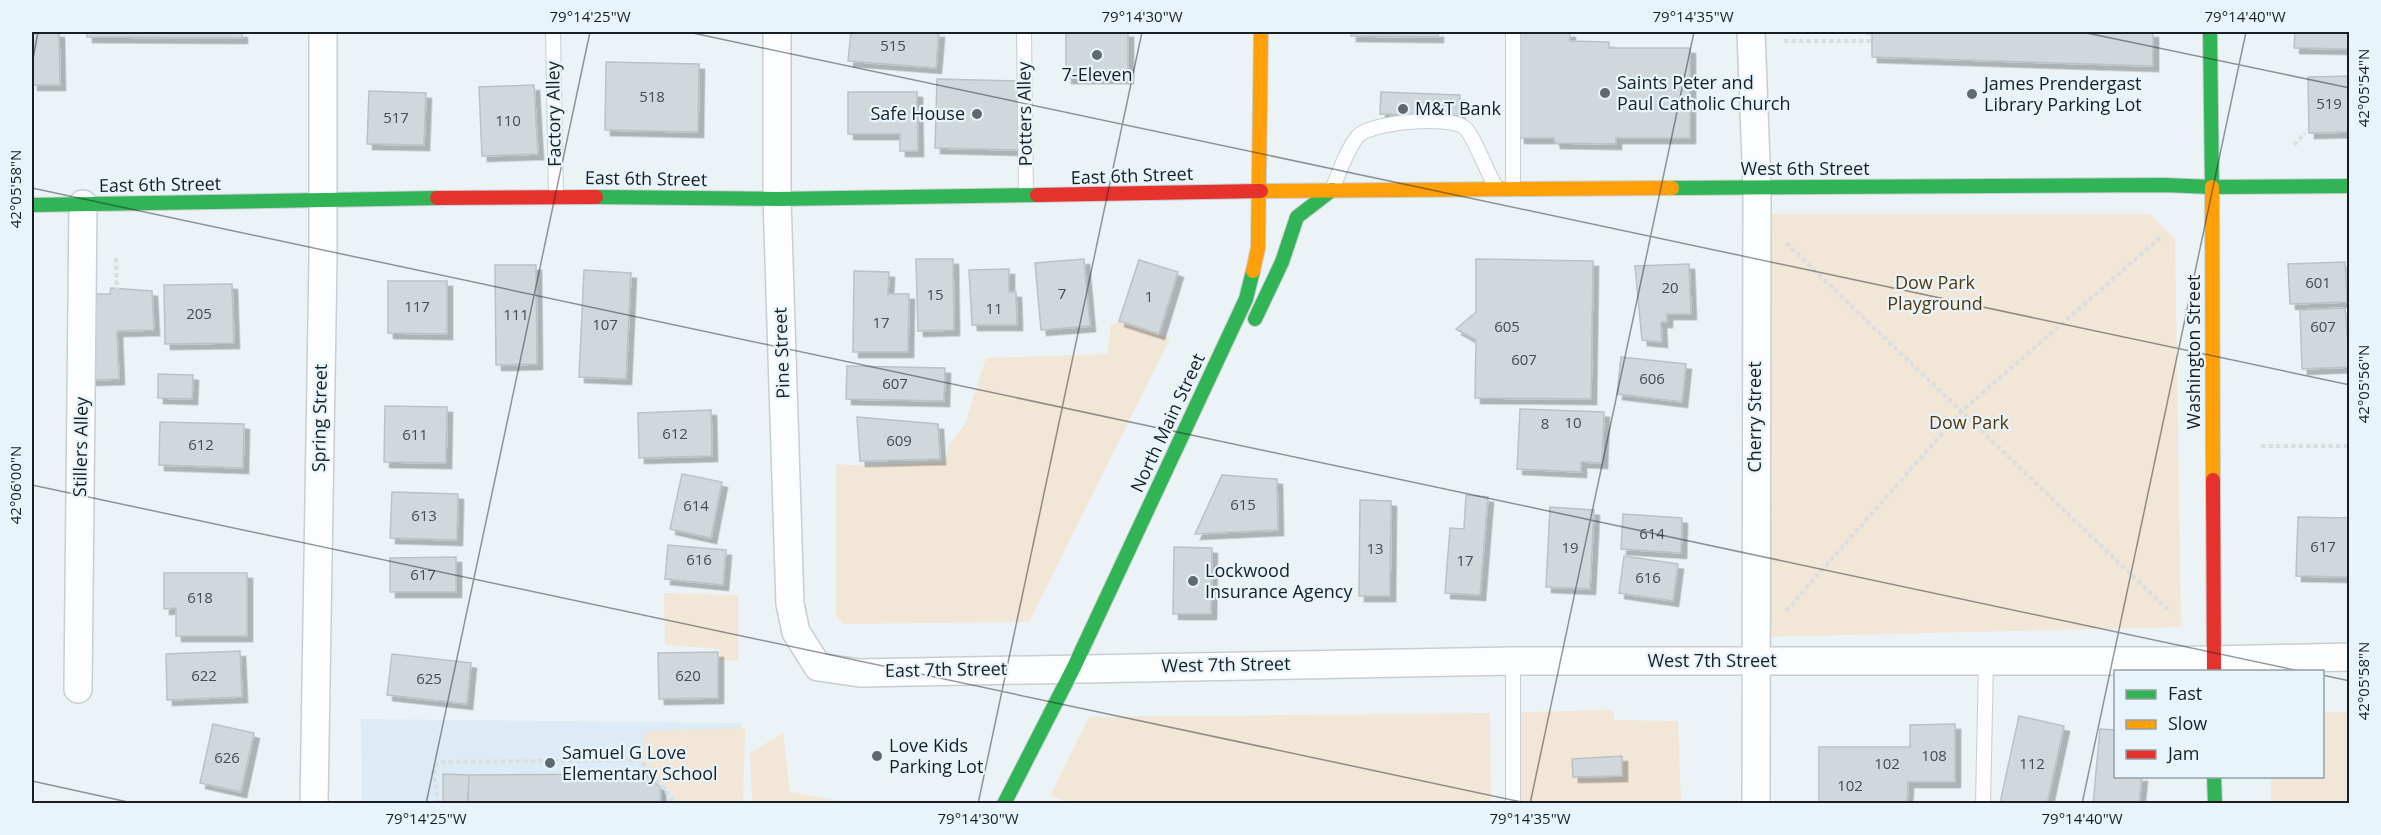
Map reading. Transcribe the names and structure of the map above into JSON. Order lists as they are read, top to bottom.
{
  "streets": {
    "main road": [
      "West 6th Street",
      "East 6th Street",
      "Washington Street",
      "North Main Street"
    ],
    "street": [
      "Pine Street",
      "Cherry Street",
      "Spring Street",
      "Stillers Alley",
      "West 7th Street",
      "East 7th Street"
    ],
    "lane": ["Factory Alley", "Potters Alley"]
  },
  "crossings": [
    ["Factory Alley", "East 6th Street"],
    ["Potters Alley", "East 6th Street"],
    ["West 6th Street", "East 6th Street"],
    ["West 6th Street", "Washington Street"],
    ["West 6th Street", "Cherry Street"],
    ["West 6th Street", "North Main Street"],
    ["East 6th Street", "Pine Street"],
    ["East 6th Street", "Spring Street"],
    ["East 6th Street", "North Main Street"],
    ["East 6th Street", "Stillers Alley"],
    ["Washington Street", "West 7th Street"],
    ["Pine Street", "East 7th Street"],
    ["Cherry Street", "West 7th Street"],
    ["North Main Street", "West 7th Street"],
    ["North Main Street", "East 7th Street"],
    ["West 7th Street", "East 7th Street"]
  ],
  "parks": ["Dow Park Playground", "Dow Park"],
  "places": [
    "7-Eleven",
    "Saints Peter and Paul Catholic Church",
    "James Prendergast Library Parking Lot",
    "M&T Bank",
    "Safe House",
    "Lockwood Insurance Agency",
    "Love Kids Parking Lot",
    "Samuel G Love Elementary School"
  ],
  "house_numbers": [
    "515",
    "518",
    "519",
    "517",
    "110",
    "601",
    "20",
    "7",
    "15",
    "1",
    "117",
    "11",
    "205",
    "111",
    "17",
    "107",
    "605",
    "607",
    "607",
    "606",
    "607",
    "10",
    "8",
    "612",
    "611",
    "609",
    "612",
    "615",
    "614",
    "613",
    "614",
    "617",
    "19",
    "13",
    "616",
    "17",
    "617",
    "616",
    "618",
    "622",
    "620",
    "625",
    "108",
    "626",
    "102",
    "112",
    "102"
  ],
  "legend": ["Fast", "Slow", "Jam"],
  "coordinates": [
    "79°14'25\"W",
    "79°14'30\"W",
    "79°14'35\"W",
    "79°14'40\"W",
    "42°05'54\"N",
    "42°05'58\"N",
    "42°05'56\"N",
    "42°06'00\"N"
  ]
}
